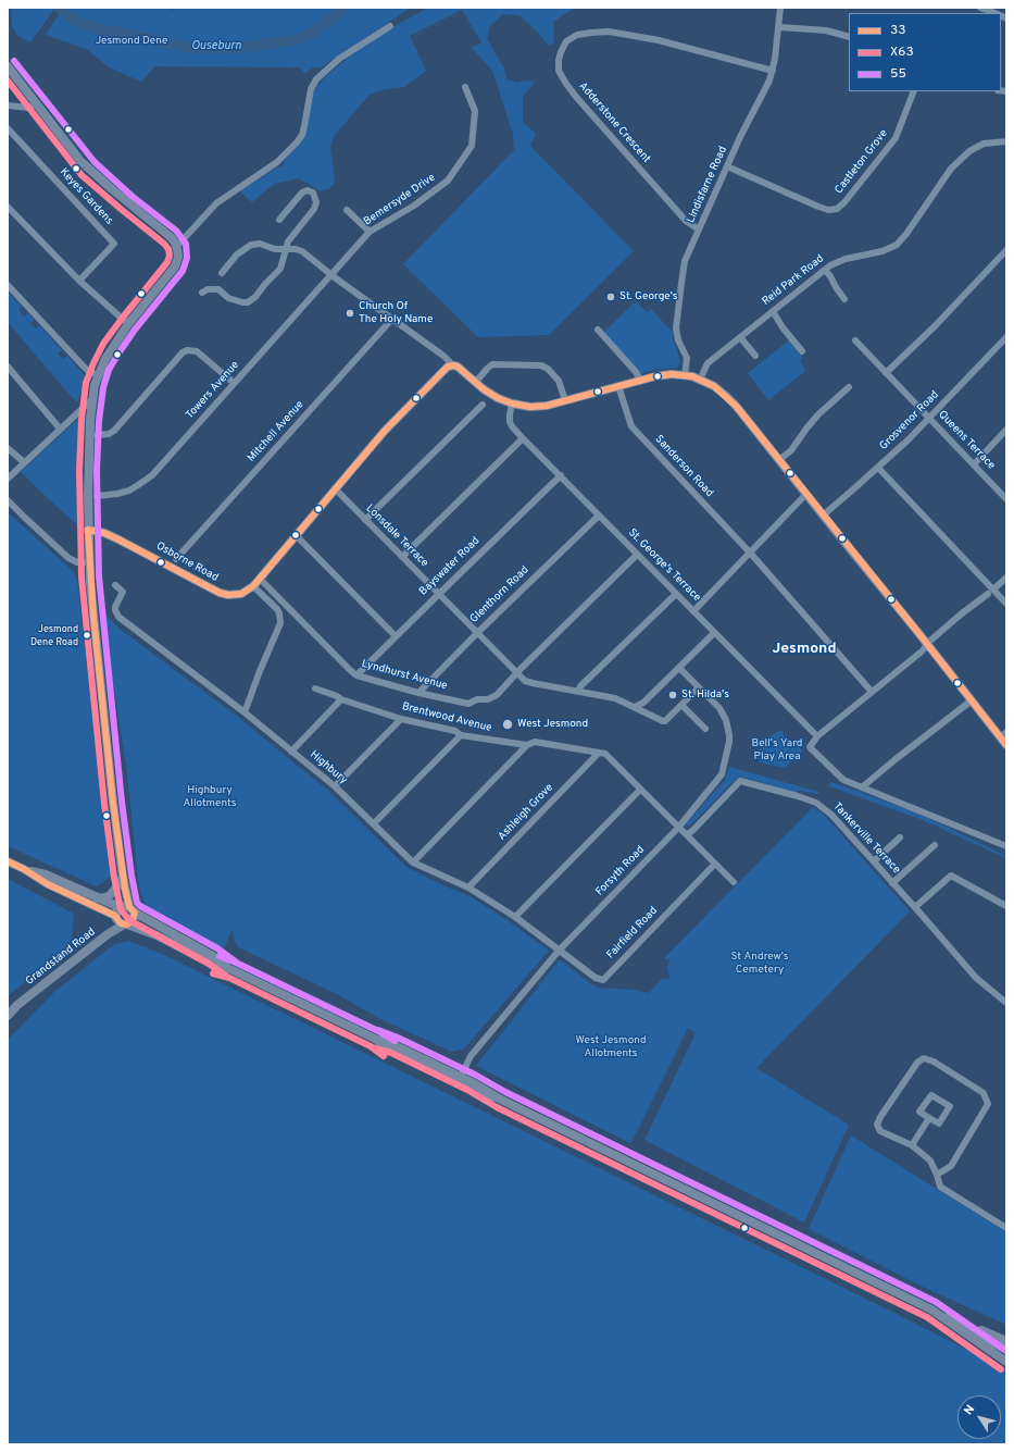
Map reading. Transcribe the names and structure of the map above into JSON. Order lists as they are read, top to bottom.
{
  "streets": {
    "main road": ["Osborne Road", "Grandstand Road"],
    "street": [
      "Adderstone Crescent",
      "Castleton Grove",
      "Lindisfarne Road",
      "Keyes Gardens",
      "Bemersyde Drive",
      "Reid Park Road",
      "Towers Avenue",
      "Grosvenor Road",
      "Mitchell Avenue",
      "Queens Terrace",
      "Sanderson Road",
      "Lonsdale Terrace",
      "St. George's Terrace",
      "Bayswater Road",
      "Glenthorn Road",
      "Lyndhurst Avenue",
      "Brentwood Avenue",
      "Highbury",
      "Ashleigh Grove",
      "Tankerville Terrace",
      "Forsyth Road",
      "Fairfield Road"
    ]
  },
  "crossings": [
    ["Adderstone Crescent", "Lindisfarne Road"],
    ["Castleton Grove", "Lindisfarne Road"],
    ["Bemersyde Drive", "Towers Avenue"],
    ["Grosvenor Road", "Queens Terrace"],
    ["Lonsdale Terrace", "Osborne Road"],
    ["Lonsdale Terrace", "Bayswater Road"],
    ["Lonsdale Terrace", "Glenthorn Road"],
    ["Lonsdale Terrace", "Lyndhurst Avenue"],
    ["Osborne Road", "Lyndhurst Avenue"],
    ["St. George's Terrace", "Bayswater Road"],
    ["St. George's Terrace", "Glenthorn Road"],
    ["St. George's Terrace", "Lyndhurst Avenue"],
    ["Bayswater Road", "Lyndhurst Avenue"],
    ["Glenthorn Road", "Lyndhurst Avenue"],
    ["Brentwood Avenue", "Ashleigh Grove"],
    ["Brentwood Avenue", "Tankerville Terrace"],
    ["Brentwood Avenue", "Forsyth Road"],
    ["Brentwood Avenue", "Fairfield Road"],
    ["Highbury", "Ashleigh Grove"],
    ["Highbury", "Forsyth Road"],
    ["Highbury", "Fairfield Road"],
    ["Forsyth Road", "Fairfield Road"]
  ],
  "districts": ["Jesmond"],
  "water": ["Ouseburn"],
  "parks": [
    "Jesmond Dene",
    "Bell's Yard Play Area",
    "Highbury Allotments",
    "St Andrew's Cemetery",
    "West Jesmond Allotments"
  ],
  "places": [
    "St. George's",
    "Church Of The Holy Name",
    "Jesmond Dene Road",
    "St. Hilda's",
    "West Jesmond"
  ],
  "lines": ["transit line 55", "transit line X63", "transit line 33"],
  "legend": ["33", "X63", "55"],
  "north": "top left"
}
